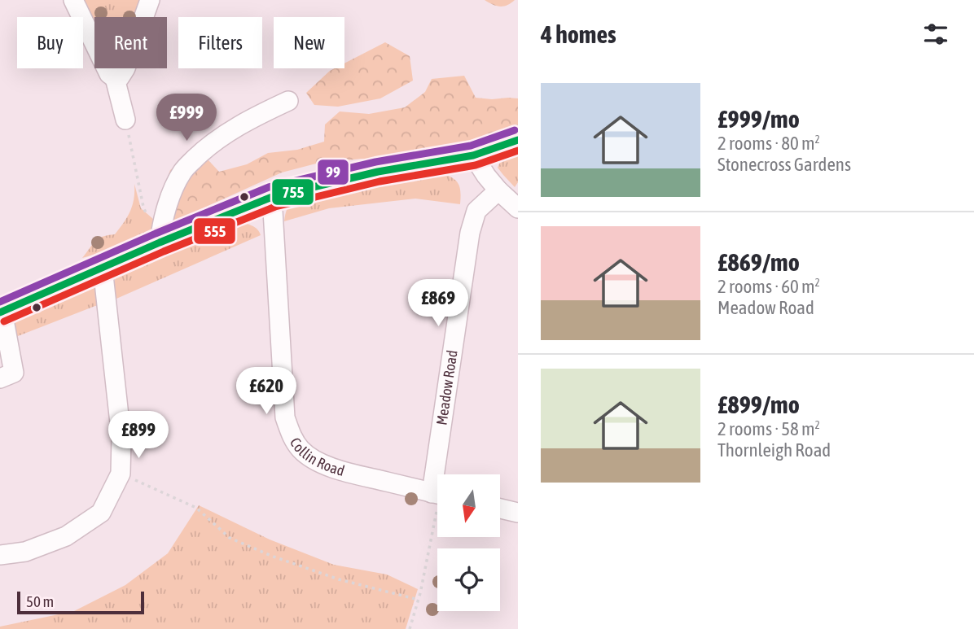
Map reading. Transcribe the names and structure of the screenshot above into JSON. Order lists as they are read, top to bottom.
{
  "streets": {
    "street": ["Meadow Road", "Collin Road"]
  },
  "lines": ["transit line 99", "transit line 755", "transit line 555"],
  "scale_bar": "50 m",
  "north": "bottom",
  "page": {
    "heading": "4 homes",
    "chip": [
      "Buy",
      "Rent",
      "Filters",
      "New"
    ],
    "list": [
      {
        "name": "£999/mo",
        "note": "2 rooms · 80 m² · Stonecross Gardens"
      },
      {
        "name": "£869/mo",
        "note": "2 rooms · 60 m² · Meadow Road"
      },
      {
        "name": "£899/mo",
        "note": "2 rooms · 58 m² · Thornleigh Road"
      }
    ],
    "price": [
      "£999",
      "£869",
      "£620",
      "£899"
    ],
    "scale": "50 m"
  }
}
